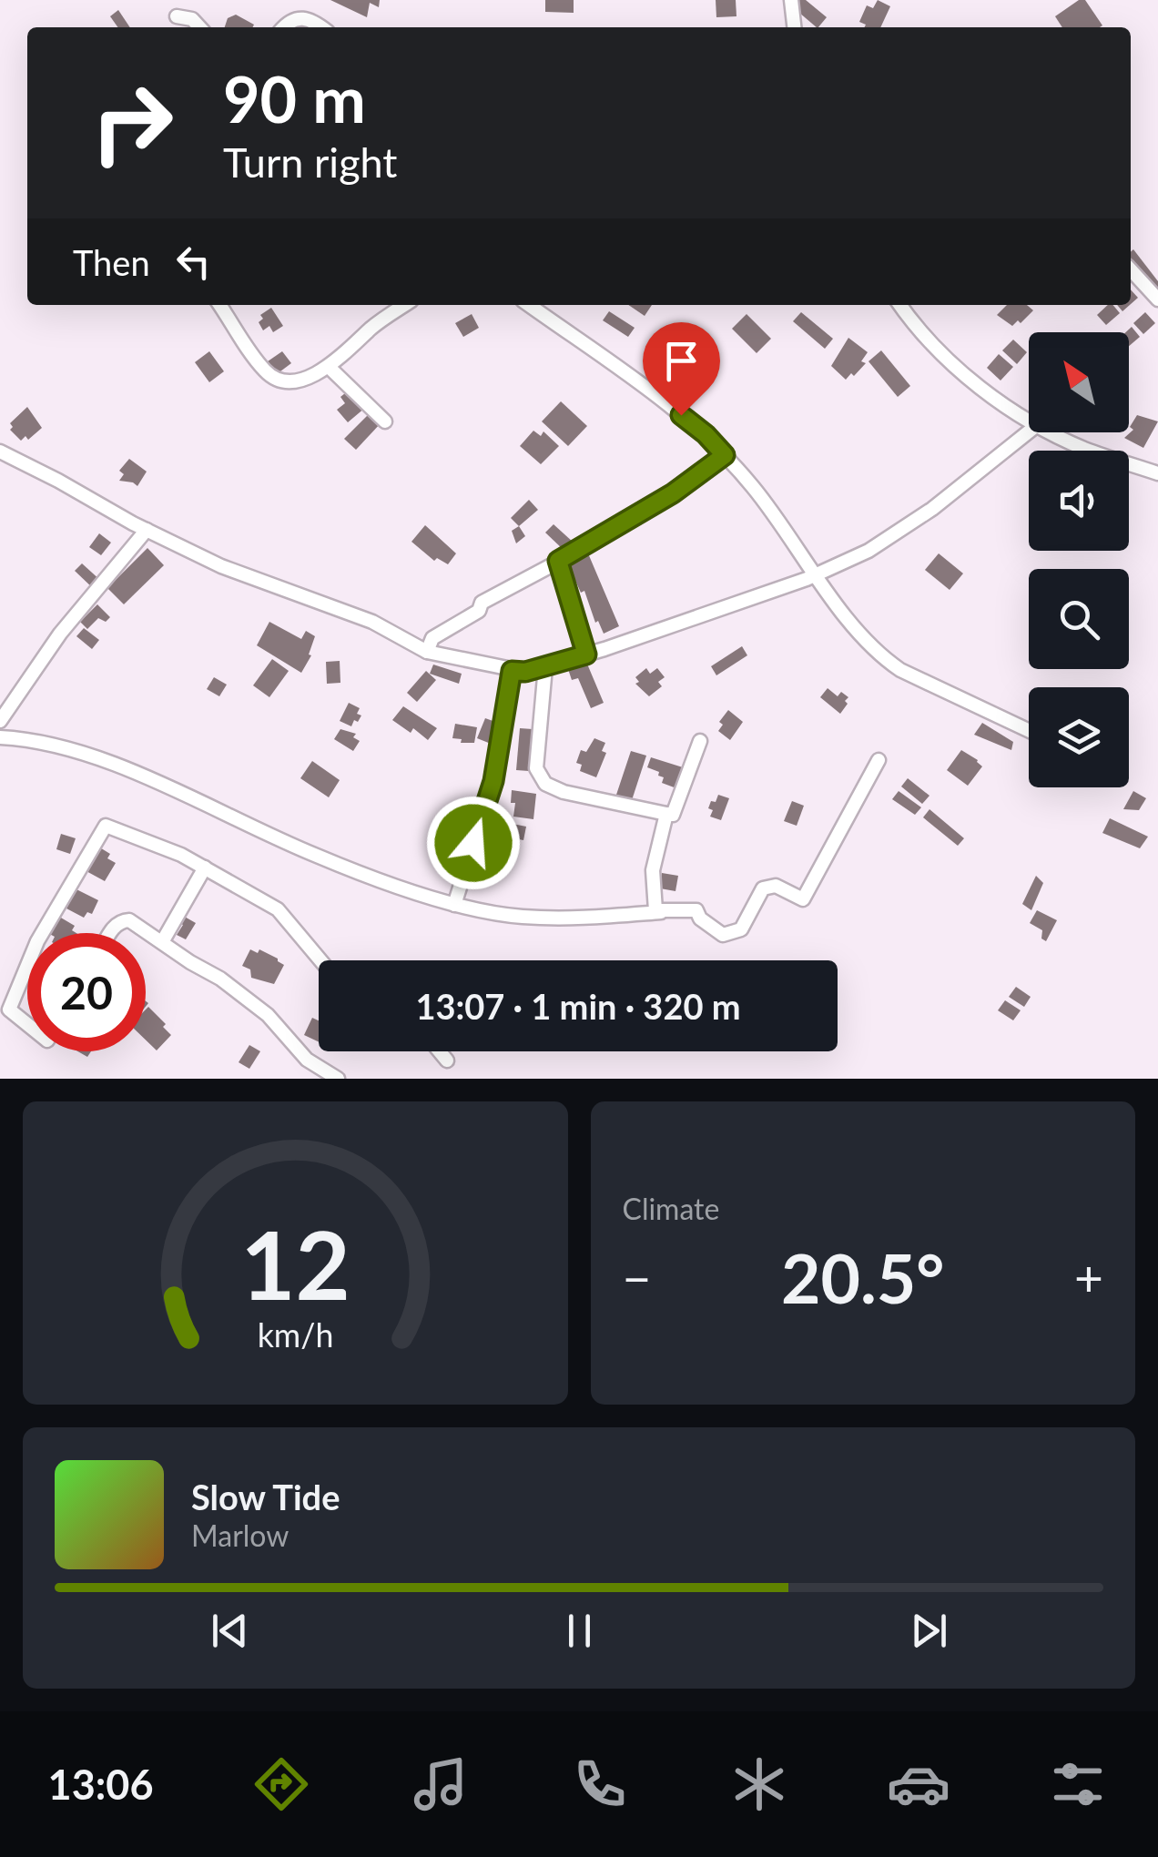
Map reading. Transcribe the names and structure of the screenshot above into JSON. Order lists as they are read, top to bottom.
{
  "north": "top left",
  "page": {
    "turn": ["90 m", "Turn right"],
    "then": "Then",
    "limit": "20",
    "trip": "13:07 · 1 min · 320 m",
    "tile": "Climate",
    "heat": ["−", "20.5°", "+"],
    "song": ["Slow Tide", "Marlow"],
    "tabs": "13:06",
    "gauge": ["12", "km/h"]
  }
}
